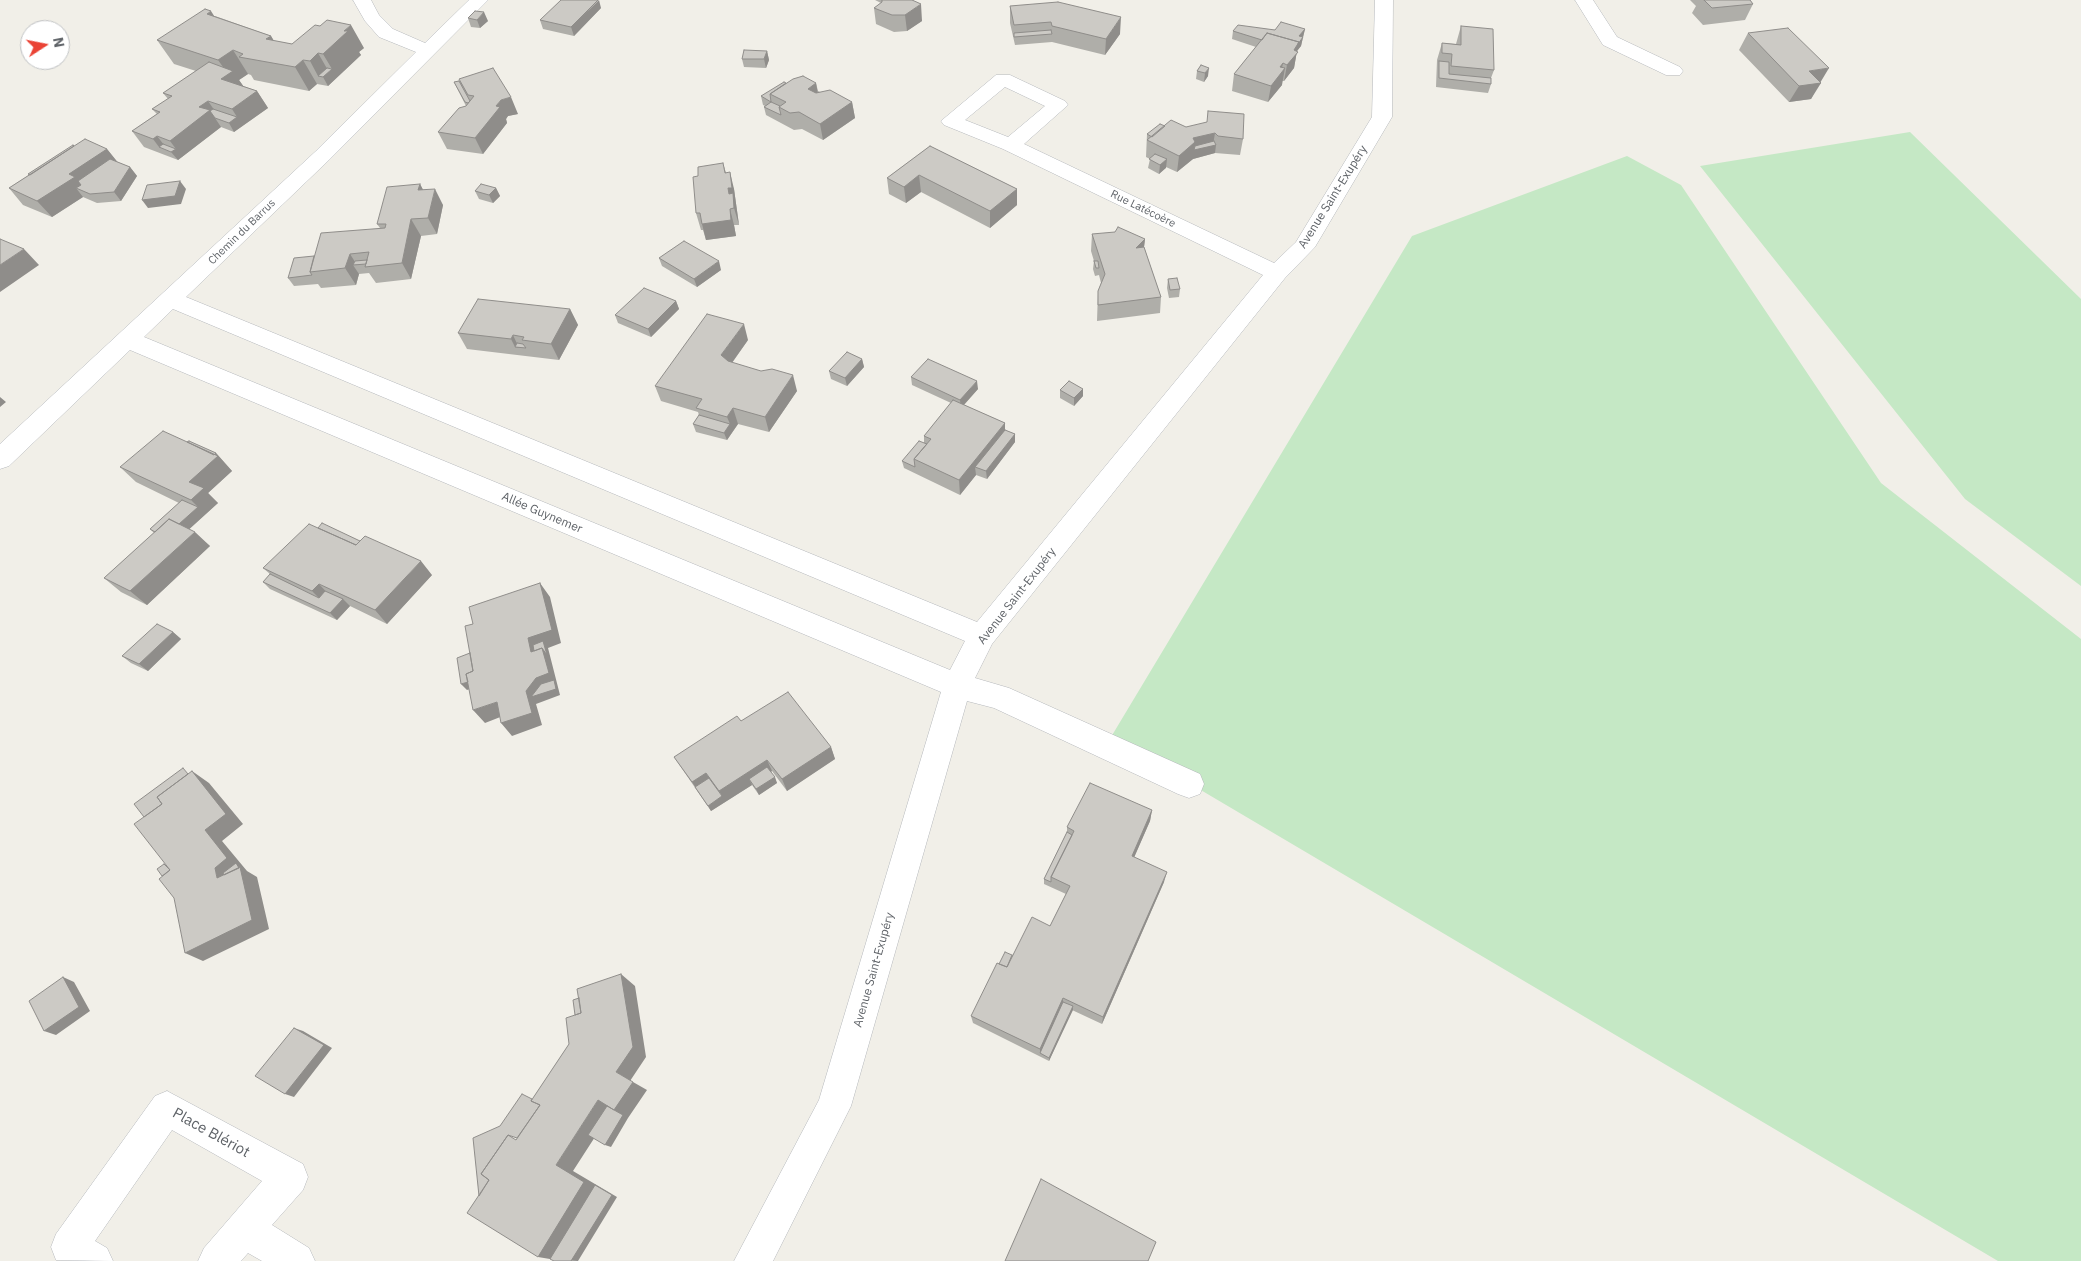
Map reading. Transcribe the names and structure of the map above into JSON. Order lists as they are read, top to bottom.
{
  "streets": {
    "street": [
      "Avenue Saint-Exupéry",
      "Rue Latécoère",
      "Chemin du Barrus",
      "Allée Guynemer",
      "Place Blériot"
    ]
  },
  "crossings": [
    ["Avenue Saint-Exupéry", "Rue Latécoère"],
    ["Avenue Saint-Exupéry", "Allée Guynemer"],
    ["Chemin du Barrus", "Allée Guynemer"]
  ],
  "north": "right"
}
